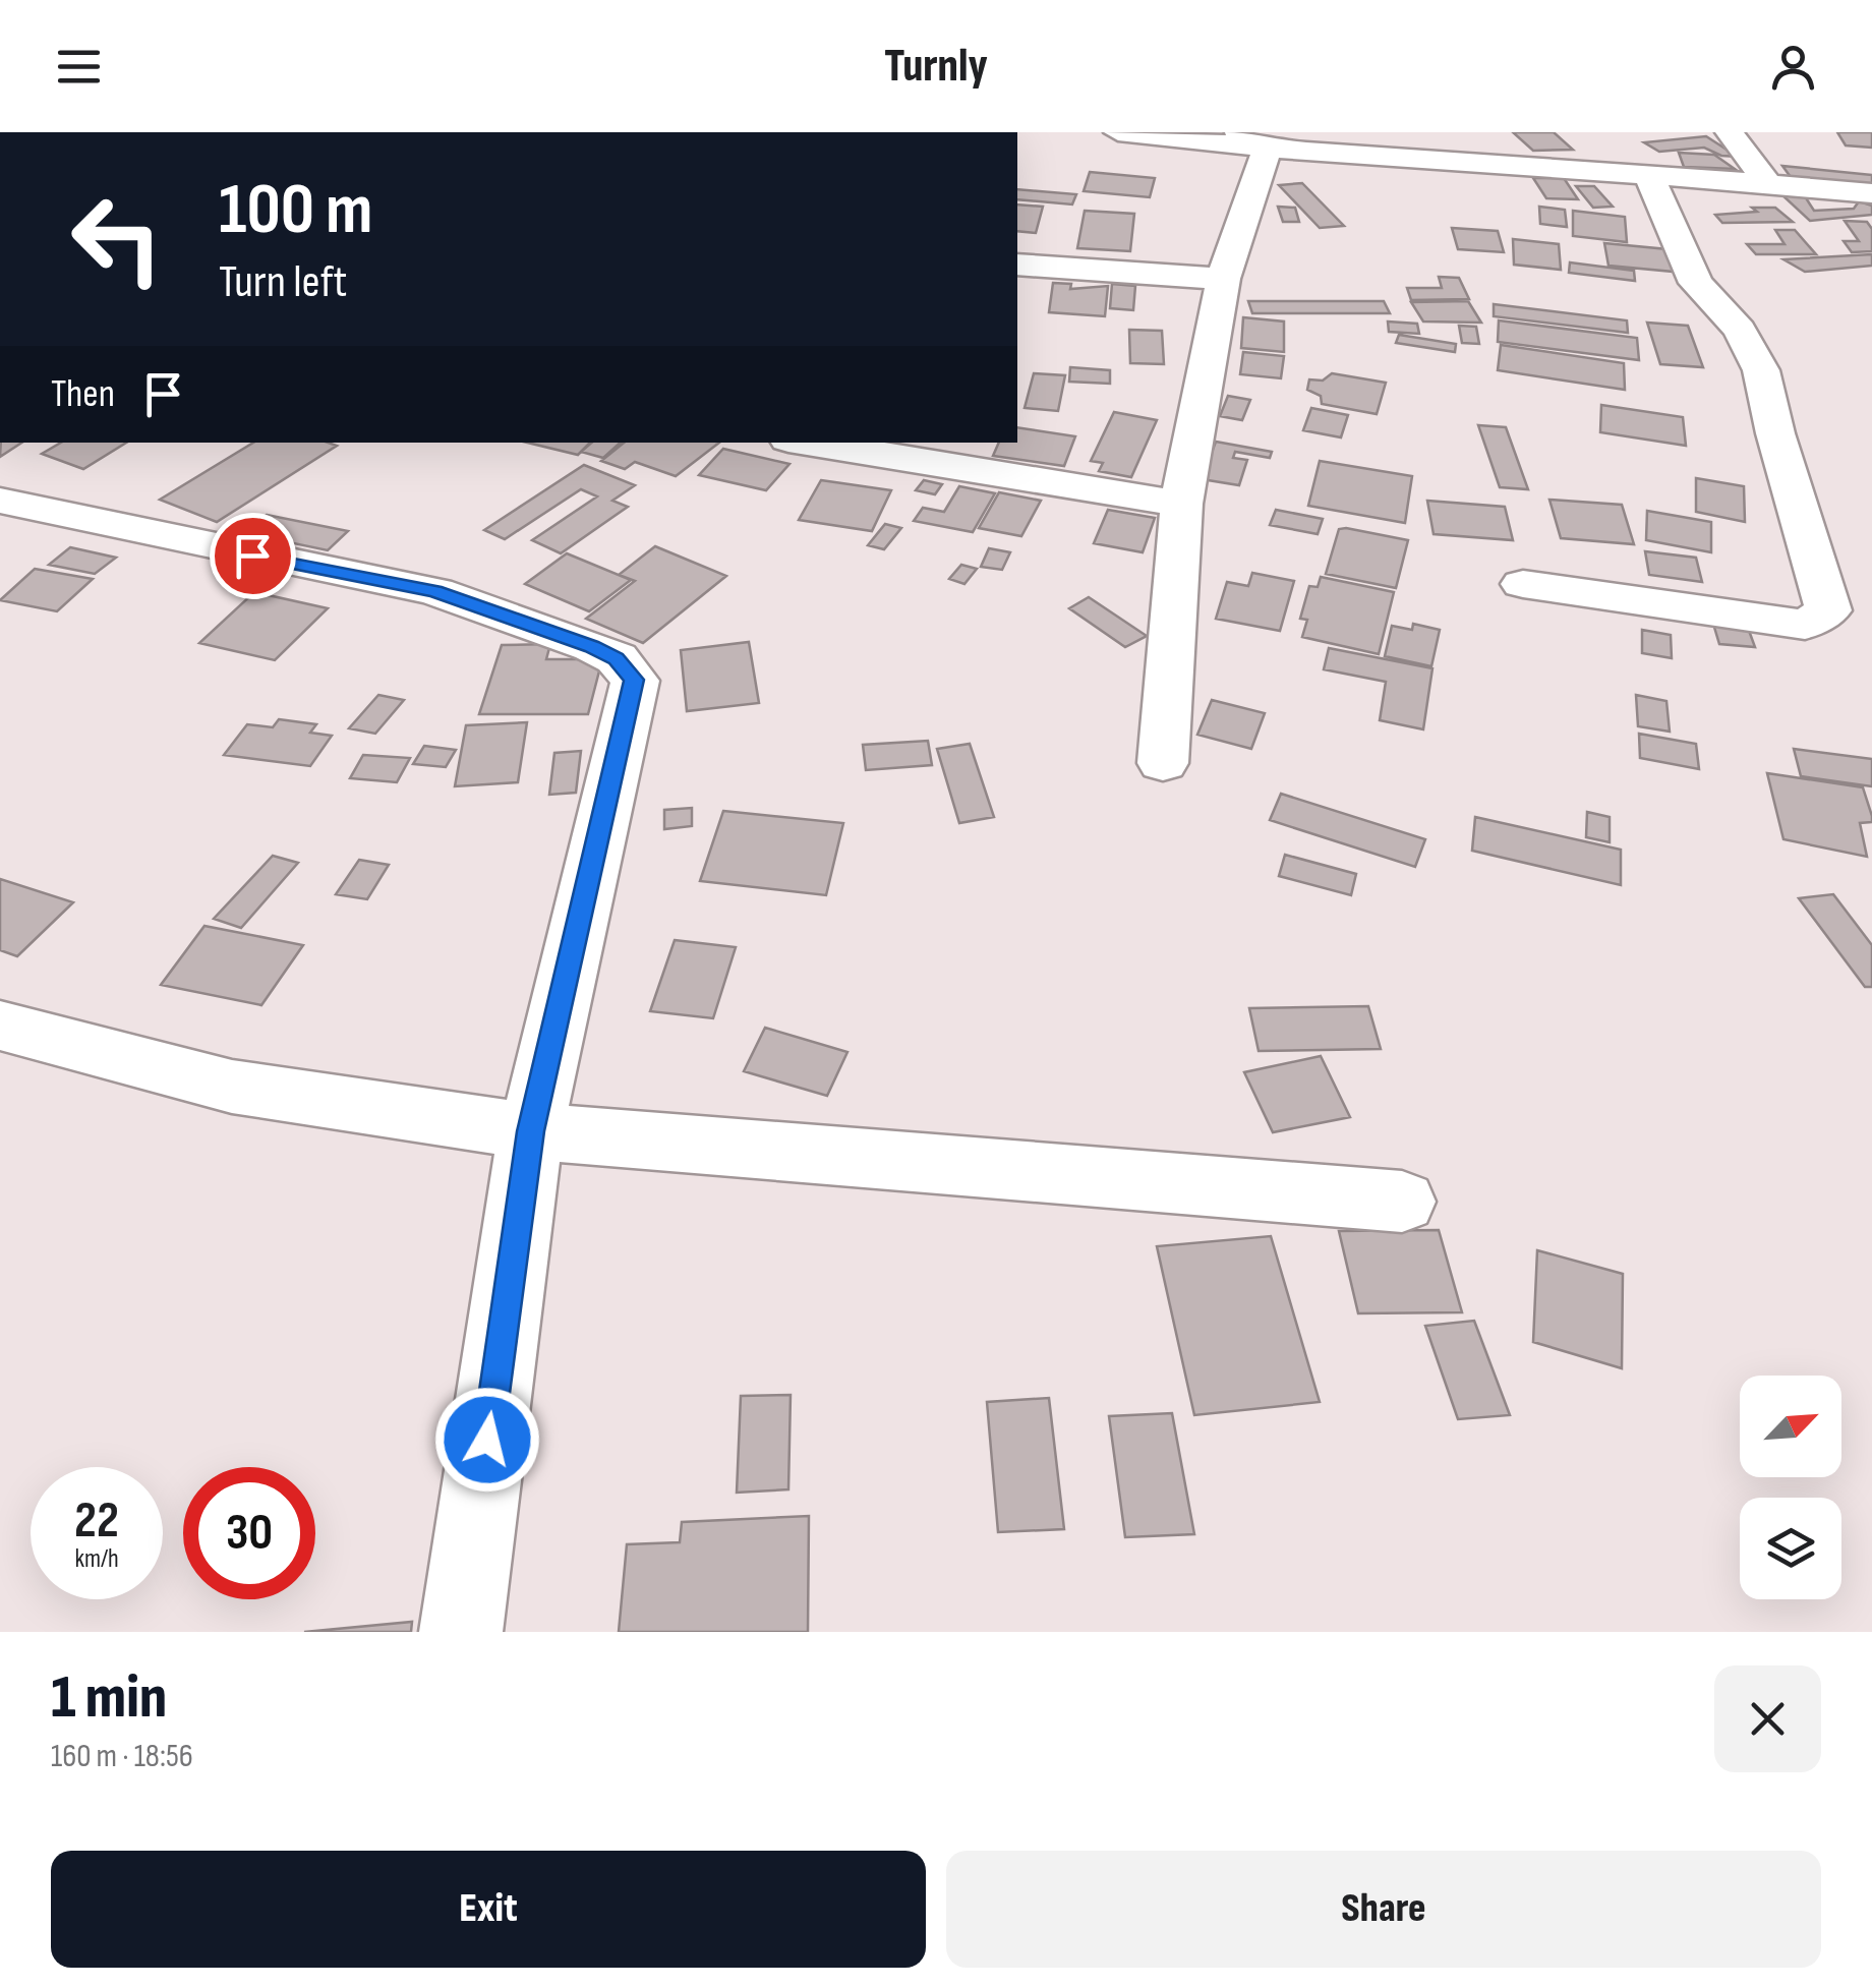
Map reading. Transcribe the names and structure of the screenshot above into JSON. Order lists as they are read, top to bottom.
{
  "north": "top right",
  "page": {
    "header": "Turnly",
    "turn": ["100 m", "Turn left"],
    "then": "Then",
    "speed": "22 km/h",
    "limit": "30",
    "heading": ["1 min", "160 m · 18:56"],
    "buttons": ["Exit", "Share"]
  }
}
